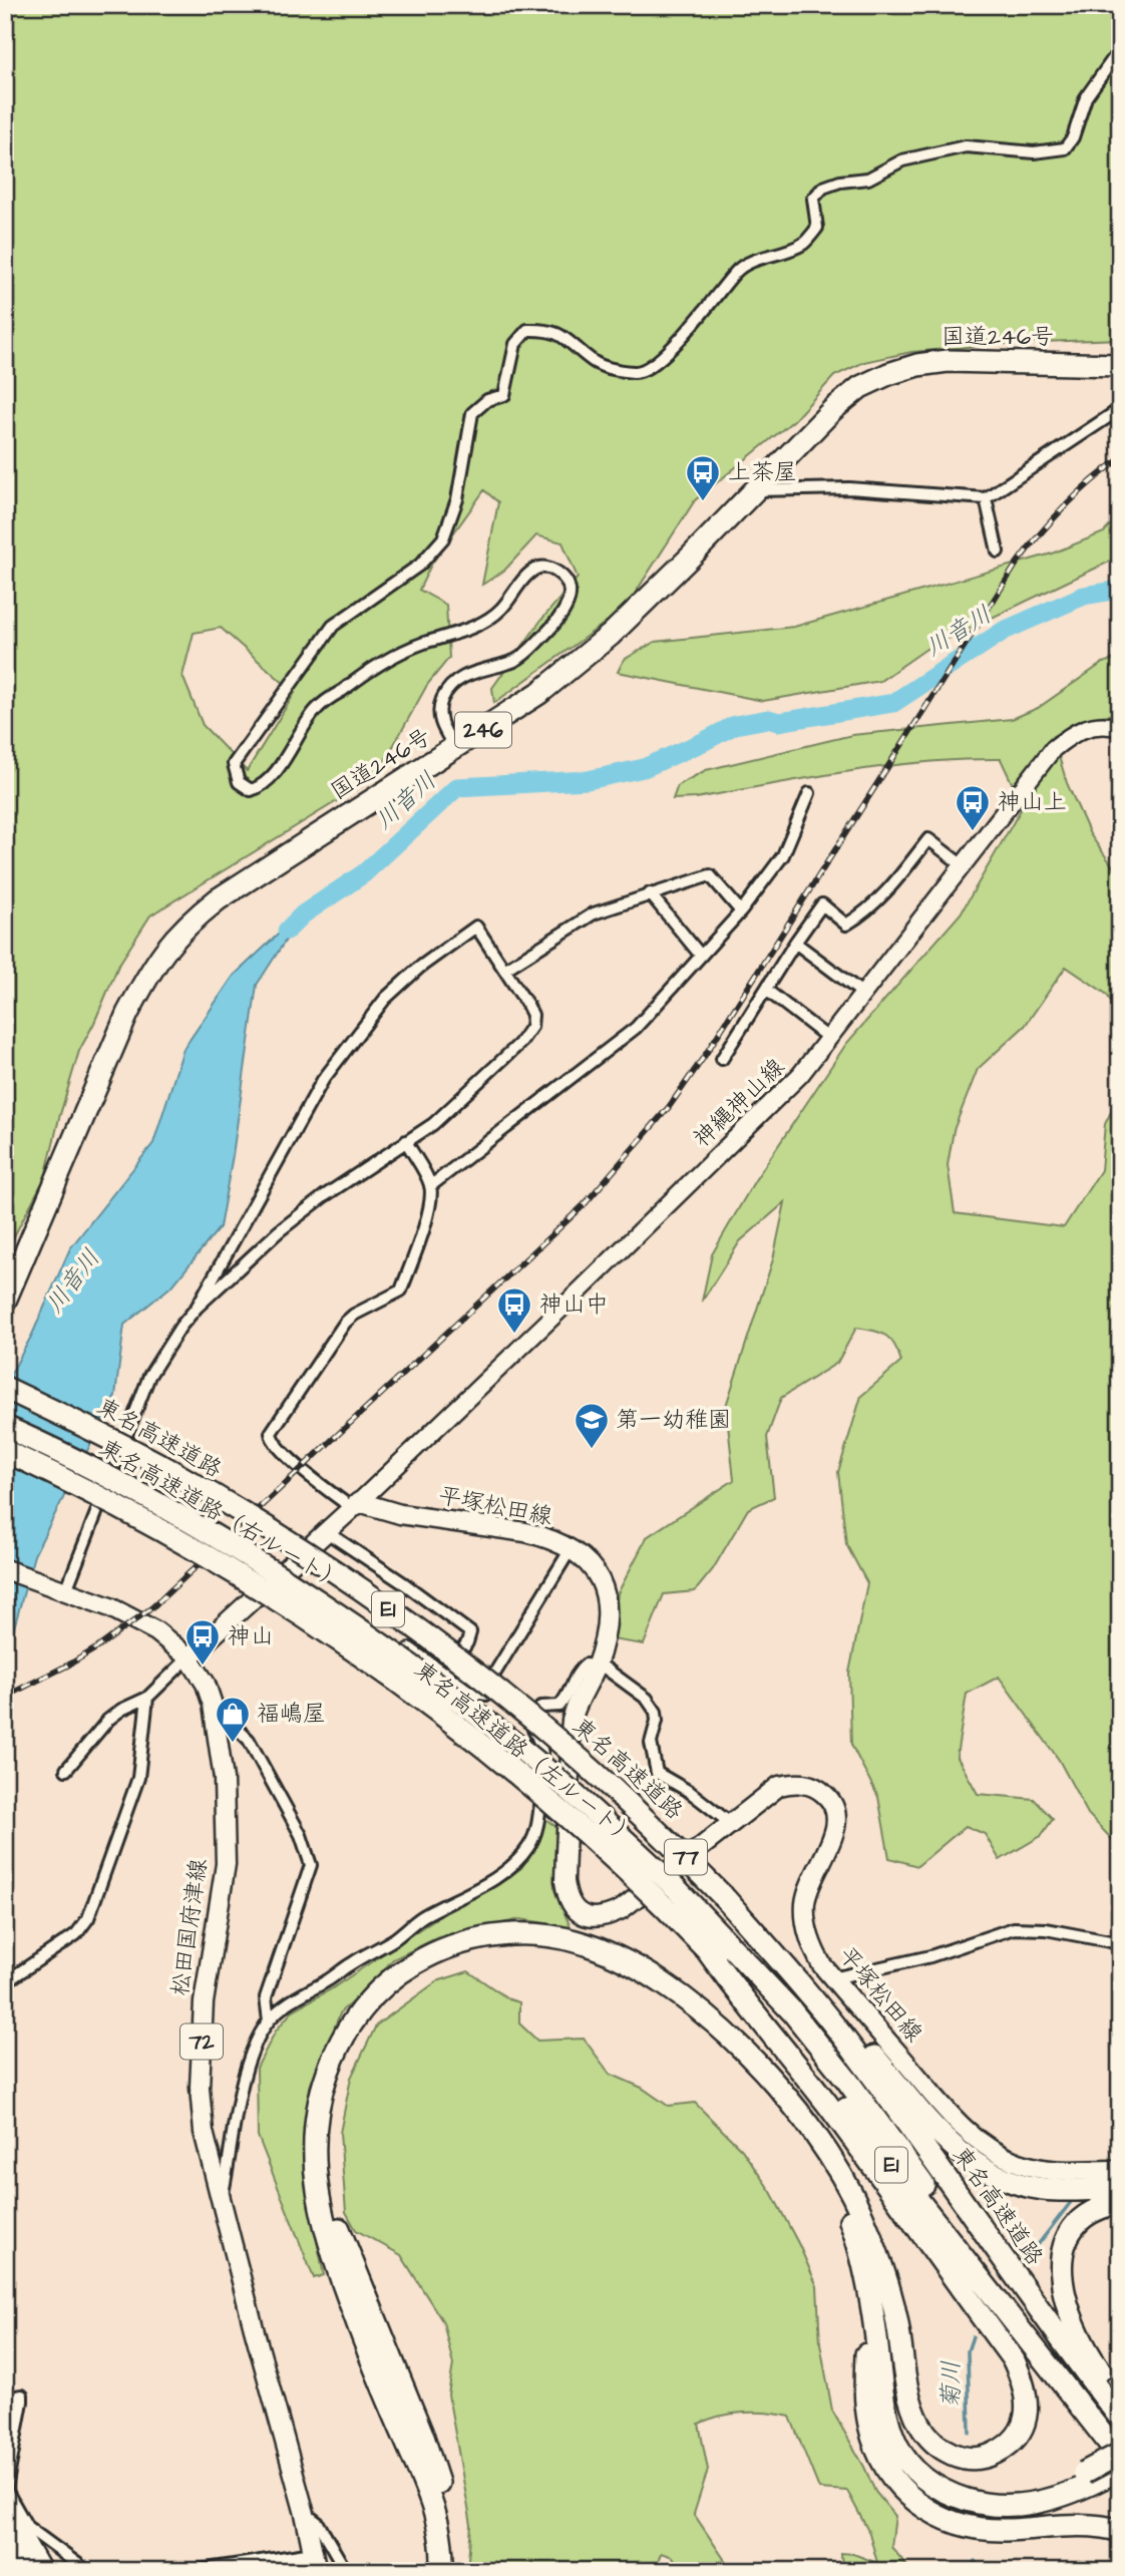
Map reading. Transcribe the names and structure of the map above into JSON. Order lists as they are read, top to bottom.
{
  "streets": {
    "highway": [
      "国道246号",
      "246",
      "東名高速道路",
      "東名高速道路（右ルート）",
      "E1",
      "東名高速道路（左ルート）"
    ],
    "main road": [
      "神縄神山線",
      "平塚松田線",
      "77",
      "松田国府津線",
      "72"
    ]
  },
  "crossings": [
    ["神縄神山線", "平塚松田線"],
    ["東名高速道路（右ルート）", "E1"],
    ["東名高速道路（右ルート）", "東名高速道路（左ルート）"],
    ["E1", "東名高速道路（左ルート）"]
  ],
  "water": ["川音川", "菊川"],
  "places": {
    "bus stop": [
      "上茶屋",
      "神山上",
      "神山中",
      "神山"
    ],
    "school or university": ["第一幼稚園"],
    "shop": ["福嶋屋"]
  }
}
